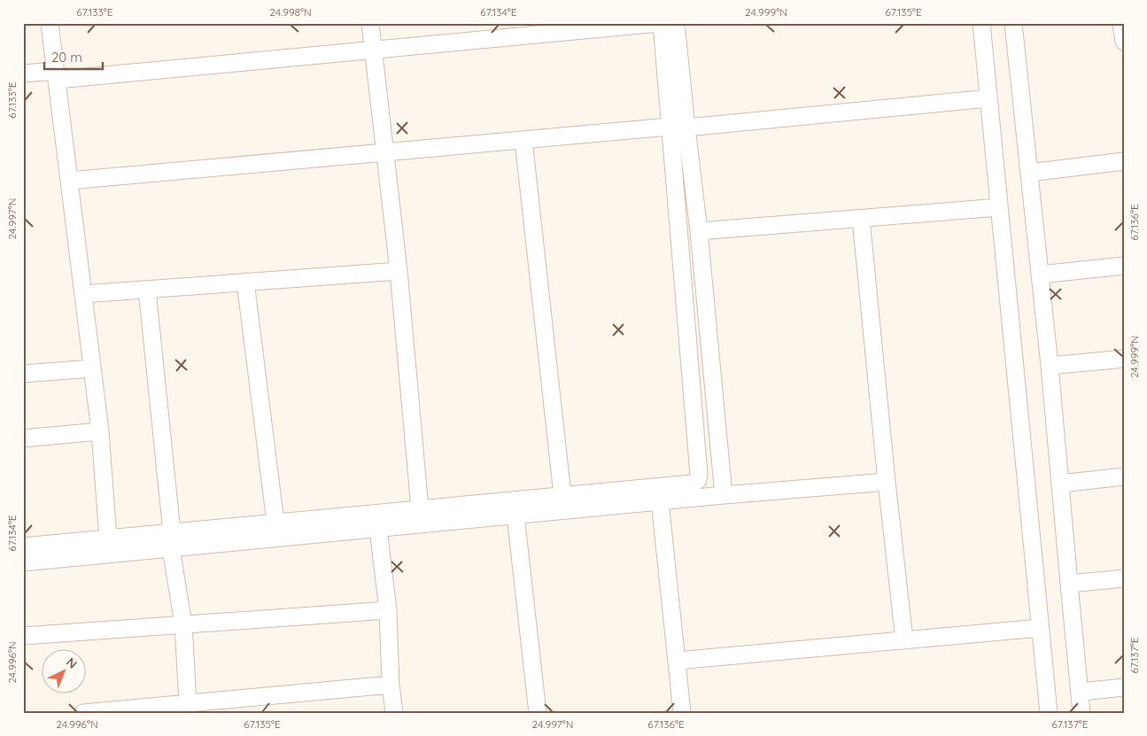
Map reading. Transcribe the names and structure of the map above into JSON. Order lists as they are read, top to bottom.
{
  "scale_bar": "20 m",
  "north": "top right",
  "coordinates": [
    "67.133°E",
    "24.998°N",
    "67.134°E",
    "24.999°N",
    "67.135°E",
    "24.997°N",
    "67.136°E",
    "67.137°E",
    "24.996°N"
  ]
}
